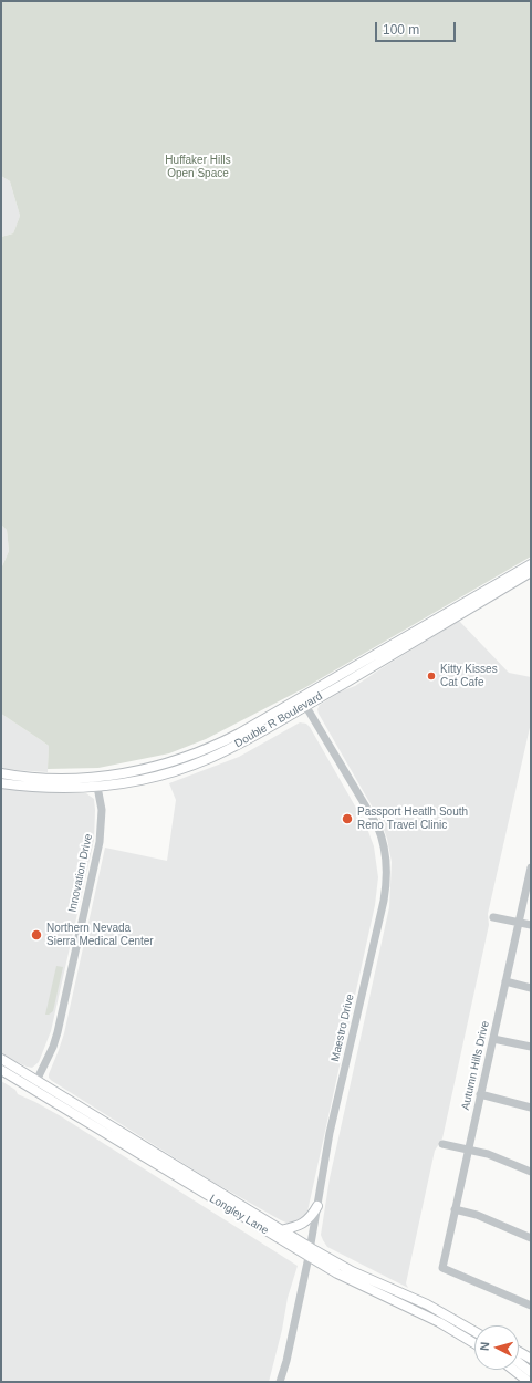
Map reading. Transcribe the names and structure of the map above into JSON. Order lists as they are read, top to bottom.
{
  "streets": {
    "main road": ["Double R Boulevard", "Longley Lane"],
    "street": ["Innovation Drive", "Maestro Drive", "Autumn Hills Drive"]
  },
  "crossings": [
    ["Double R Boulevard", "Innovation Drive"],
    ["Double R Boulevard", "Maestro Drive"],
    ["Innovation Drive", "Longley Lane"],
    ["Maestro Drive", "Longley Lane"]
  ],
  "parks": ["Huffaker Hills Open Space"],
  "places": ["Kitty Kisses Cat Cafe", "Passport Heatlh South Reno Travel Clinic", "Northern Nevada Sierra Medical Center"],
  "scale_bar": "100 m",
  "north": "left"
}
